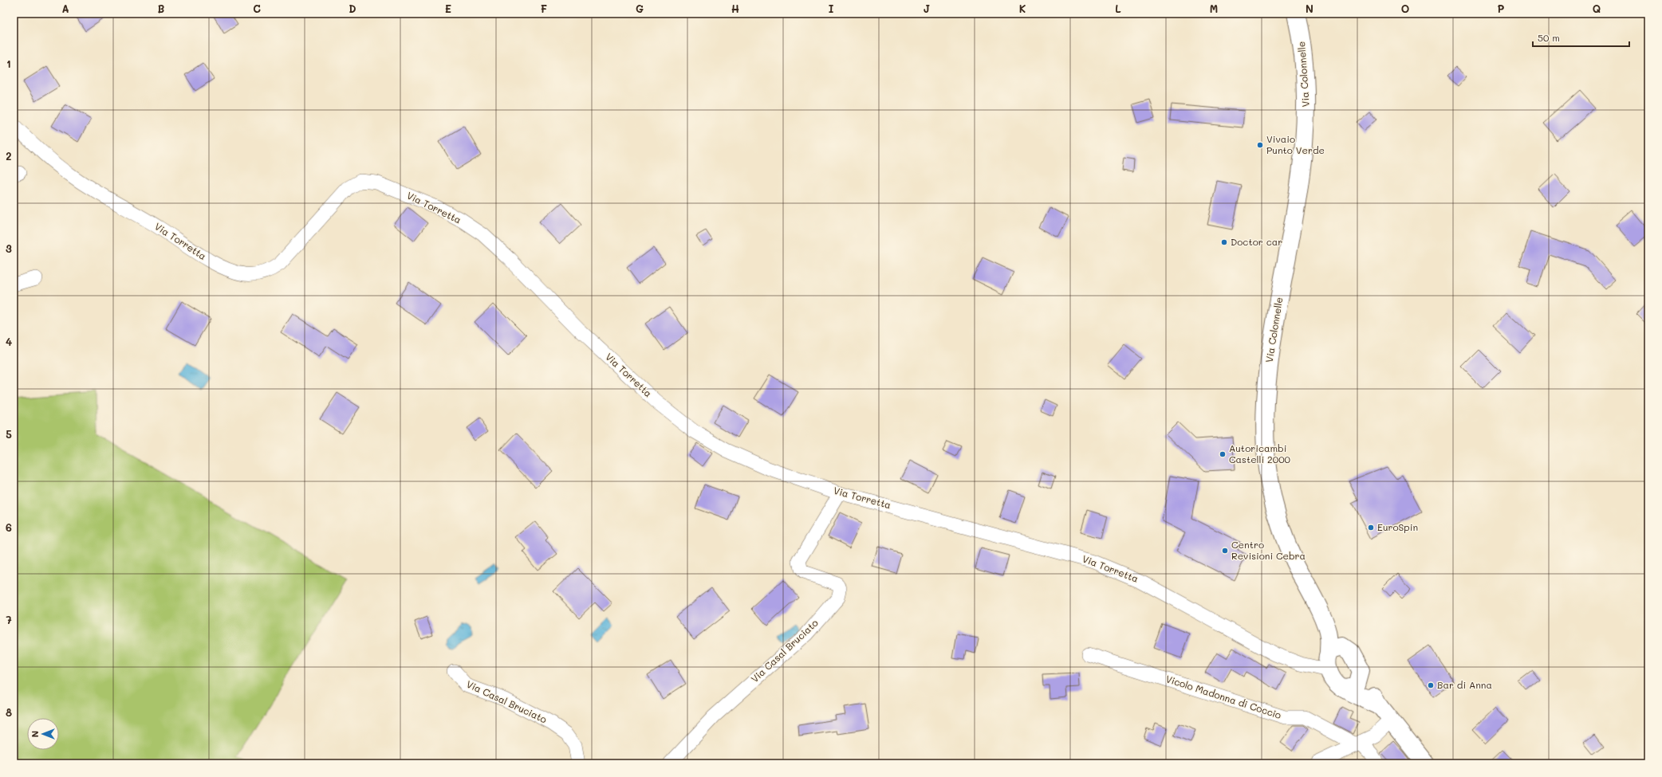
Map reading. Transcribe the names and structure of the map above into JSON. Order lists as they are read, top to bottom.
{
  "streets": {
    "main road": ["Via Colonnelle"],
    "street": ["Via Torretta", "Via Casal Bruciato", "Vicolo Madonna di Coccio"]
  },
  "crossings": [
    ["Via Colonnelle", "Via Torretta"],
    ["Via Torretta", "Via Casal Bruciato"]
  ],
  "places": [
    "Vivaio Punto Verde",
    "Doctor car",
    "Autoricambi Castelli 2000",
    "EuroSpin",
    "Centro Revisioni Cebra",
    "Bar di Anna"
  ],
  "scale_bar": "50 m",
  "north": "left",
  "grid": {
    "columns": [
      "A",
      "B",
      "C",
      "D",
      "E",
      "F",
      "G",
      "H",
      "I",
      "J",
      "K",
      "L",
      "M",
      "N",
      "O",
      "P",
      "Q"
    ],
    "rows": [
      "1",
      "2",
      "3",
      "4",
      "5",
      "6",
      "7",
      "8"
    ]
  }
}
